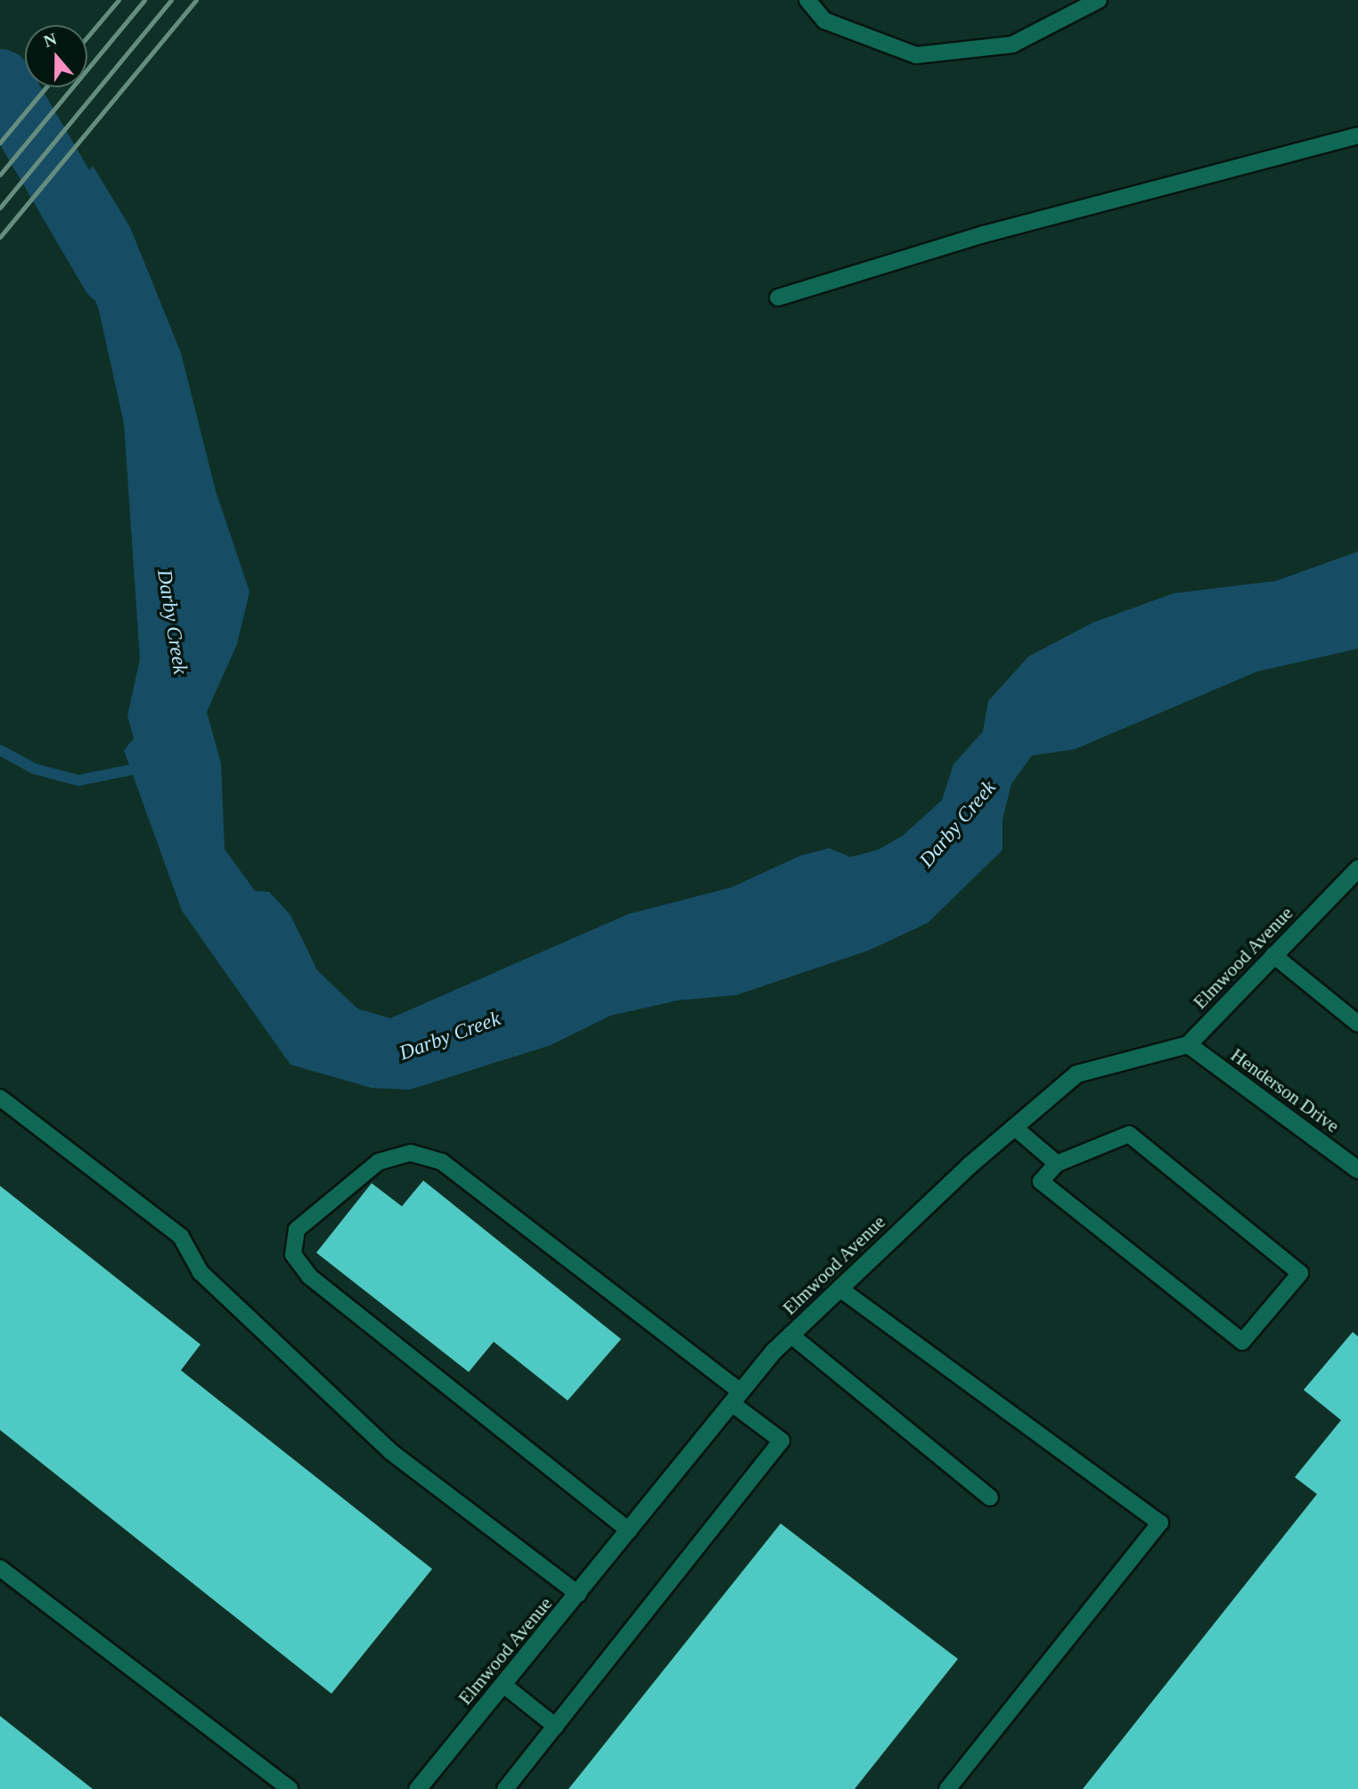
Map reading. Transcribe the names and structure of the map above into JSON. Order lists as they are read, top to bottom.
{
  "streets": {
    "street": ["Elmwood Avenue", "Henderson Drive"]
  },
  "crossings": [
    ["Elmwood Avenue", "Henderson Drive"]
  ],
  "water": ["Darby Creek"],
  "north": "top"
}
